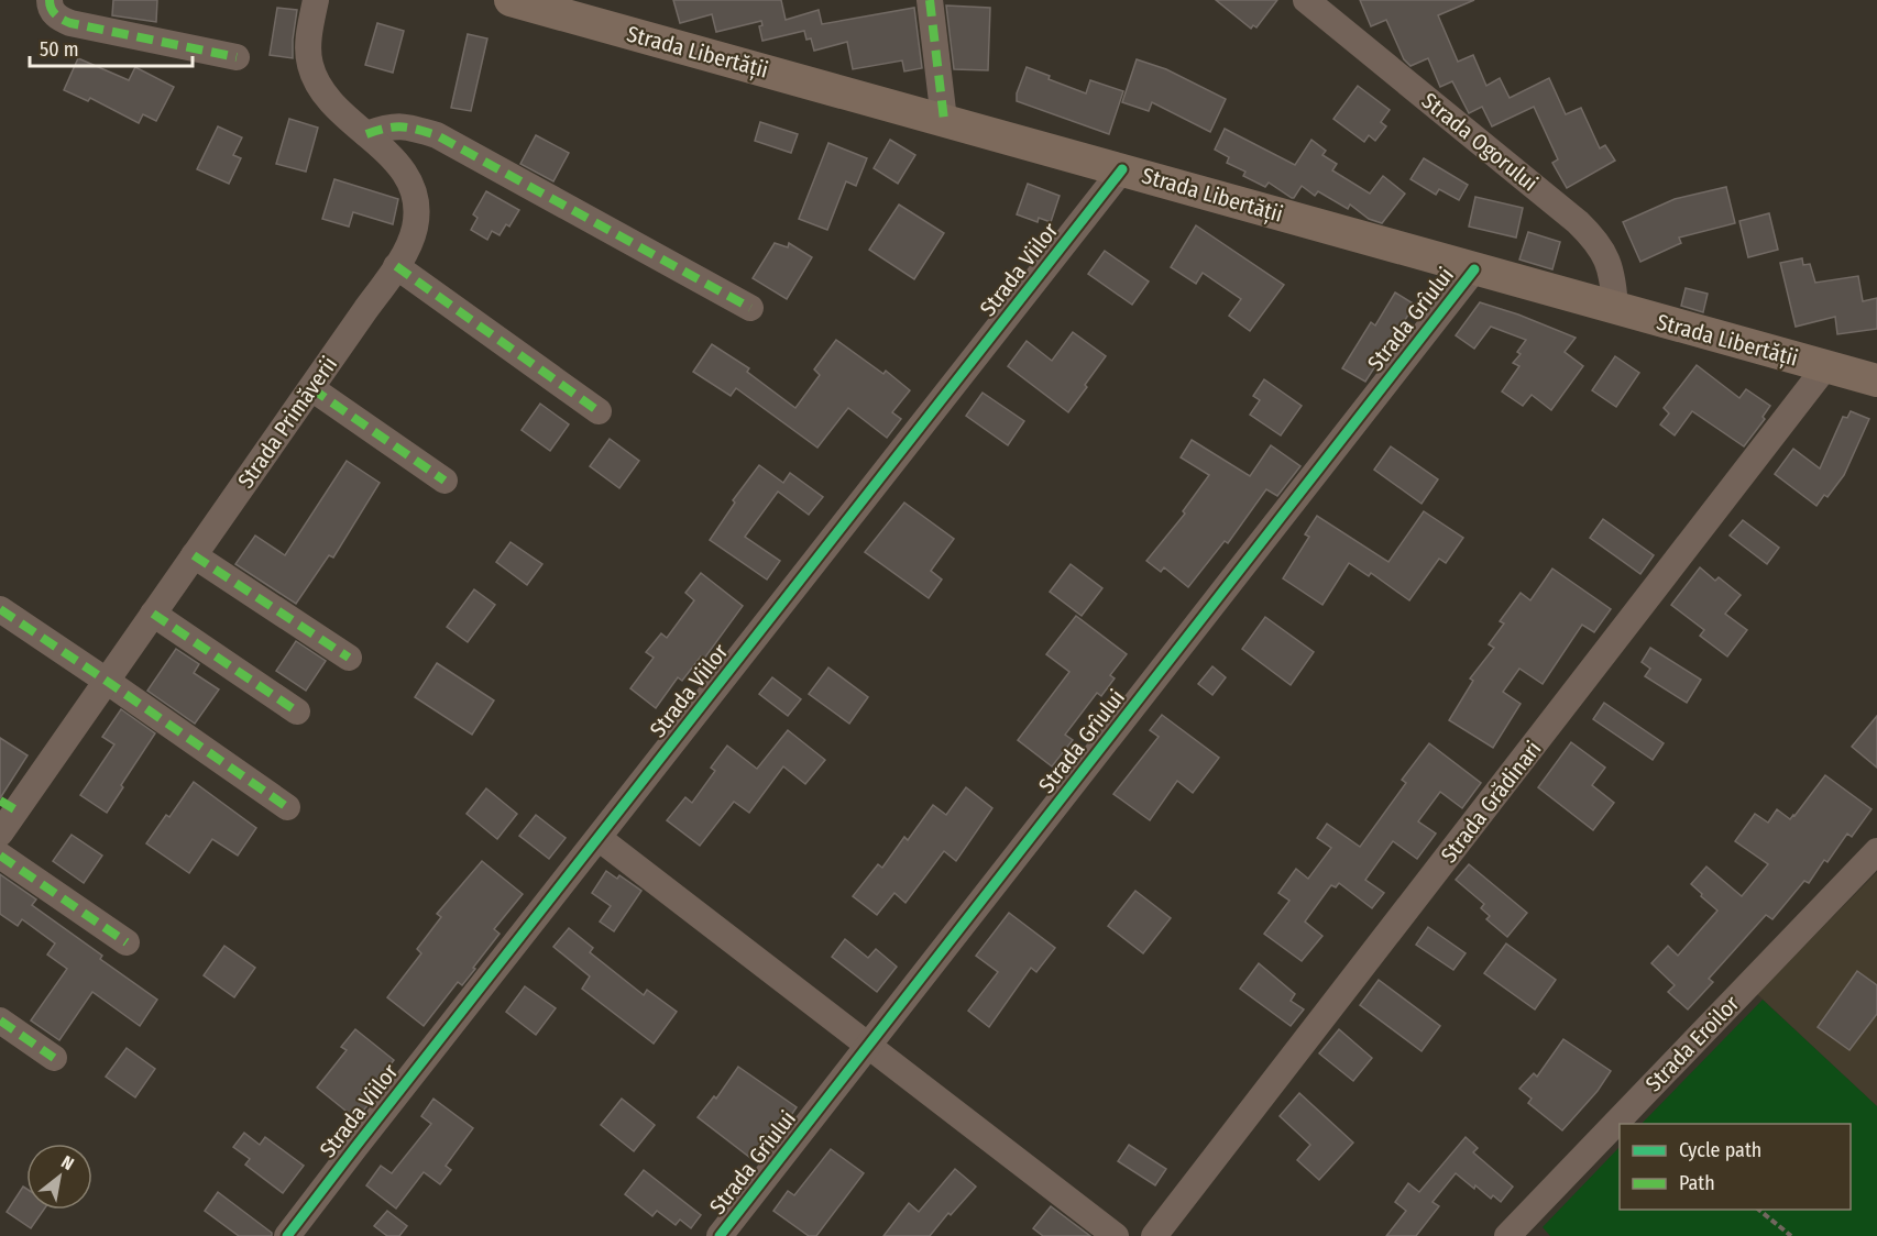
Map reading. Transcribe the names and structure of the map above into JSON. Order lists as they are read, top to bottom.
{
  "streets": {
    "main road": ["Strada Libertății"],
    "street": [
      "Strada Ogorului",
      "Strada Viilor",
      "Strada Grîului",
      "Strada Primăverii",
      "Strada Grădinari",
      "Strada Eroilor"
    ]
  },
  "crossings": [
    ["Strada Libertății", "Strada Ogorului"],
    ["Strada Libertății", "Strada Viilor"],
    ["Strada Libertății", "Strada Grîului"],
    ["Strada Libertății", "Strada Grădinari"]
  ],
  "legend": ["Cycle path", "Path"],
  "scale_bar": "50 m",
  "north": "top right"
}
